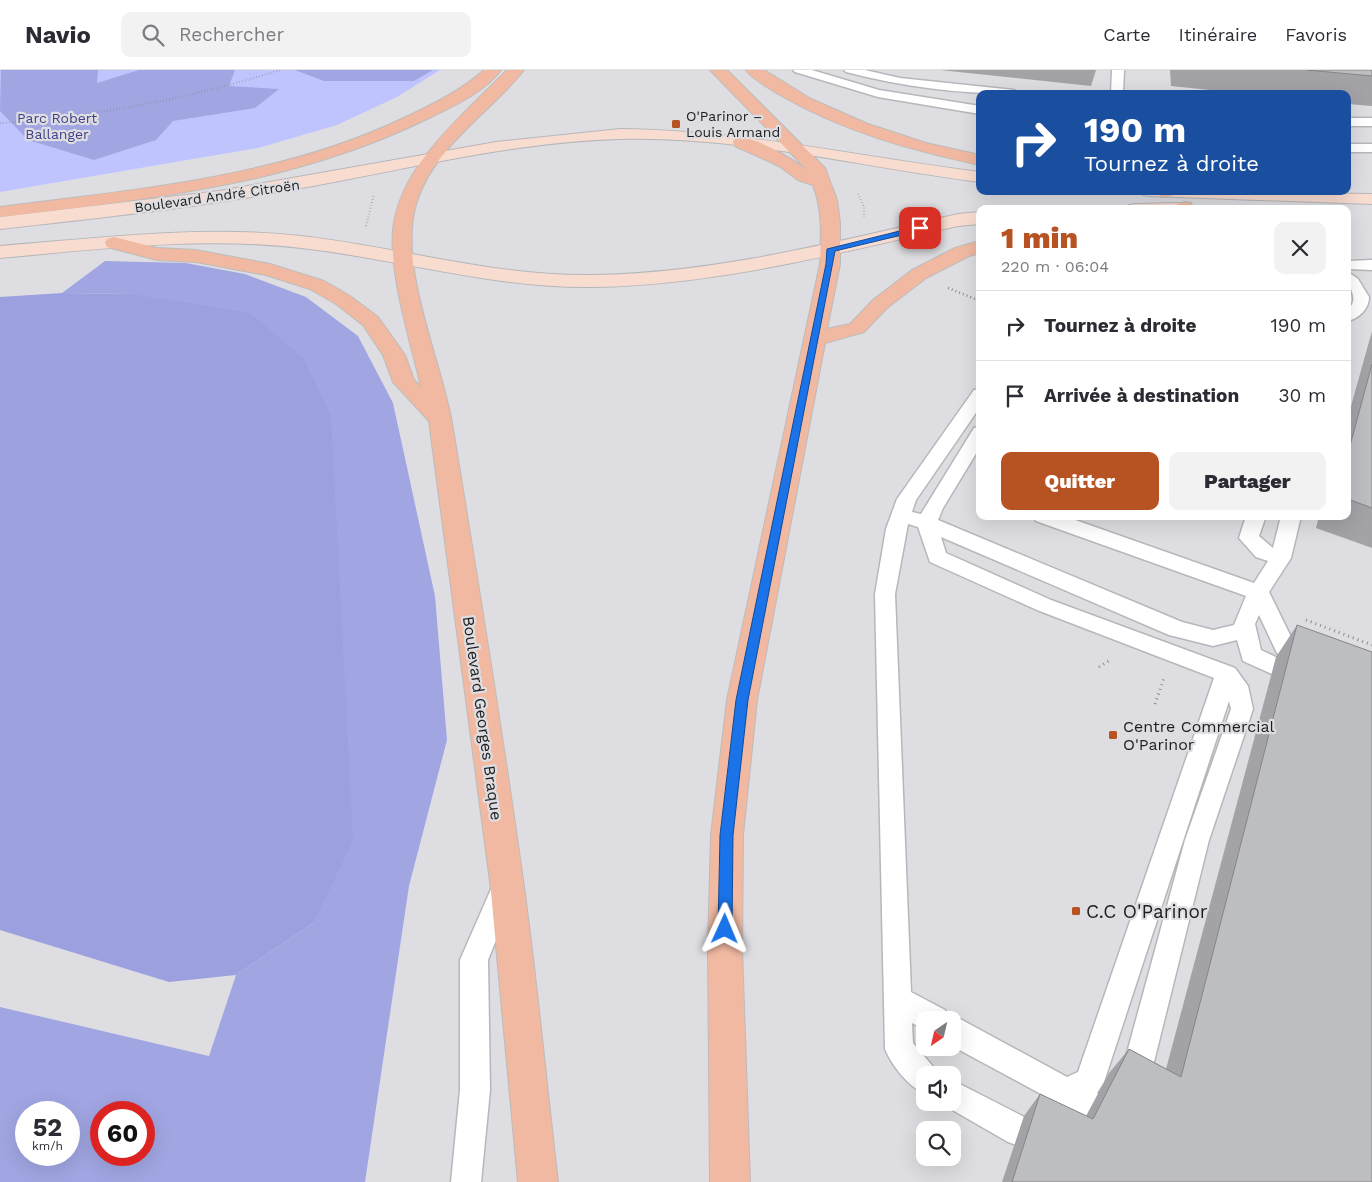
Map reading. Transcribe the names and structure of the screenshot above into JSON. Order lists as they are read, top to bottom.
{
  "streets": {
    "main road": ["Boulevard André Citroën", "Boulevard Georges Braque"]
  },
  "crossings": [
    ["Boulevard André Citroën", "Boulevard Georges Braque"]
  ],
  "parks": ["Parc Robert Ballanger"],
  "places": {
    "transit": ["O'Parinor – Louis Armand", "Centre Commercial O'Parinor", "C.C O'Parinor"]
  },
  "north": "bottom left",
  "page": {
    "header": "Navio",
    "search": "Rechercher",
    "nav": ["Carte", "Itinéraire", "Favoris"],
    "turn": ["190 m", "Tournez à droite"],
    "heading": ["1 min", "220 m · 06:04"],
    "list": [
      {
        "name": "Tournez à droite",
        "value": "190 m"
      },
      {
        "name": "Arrivée à destination",
        "value": "30 m"
      }
    ],
    "buttons": ["Quitter", "Partager"],
    "speed": "52 km/h",
    "limit": "60"
  }
}
